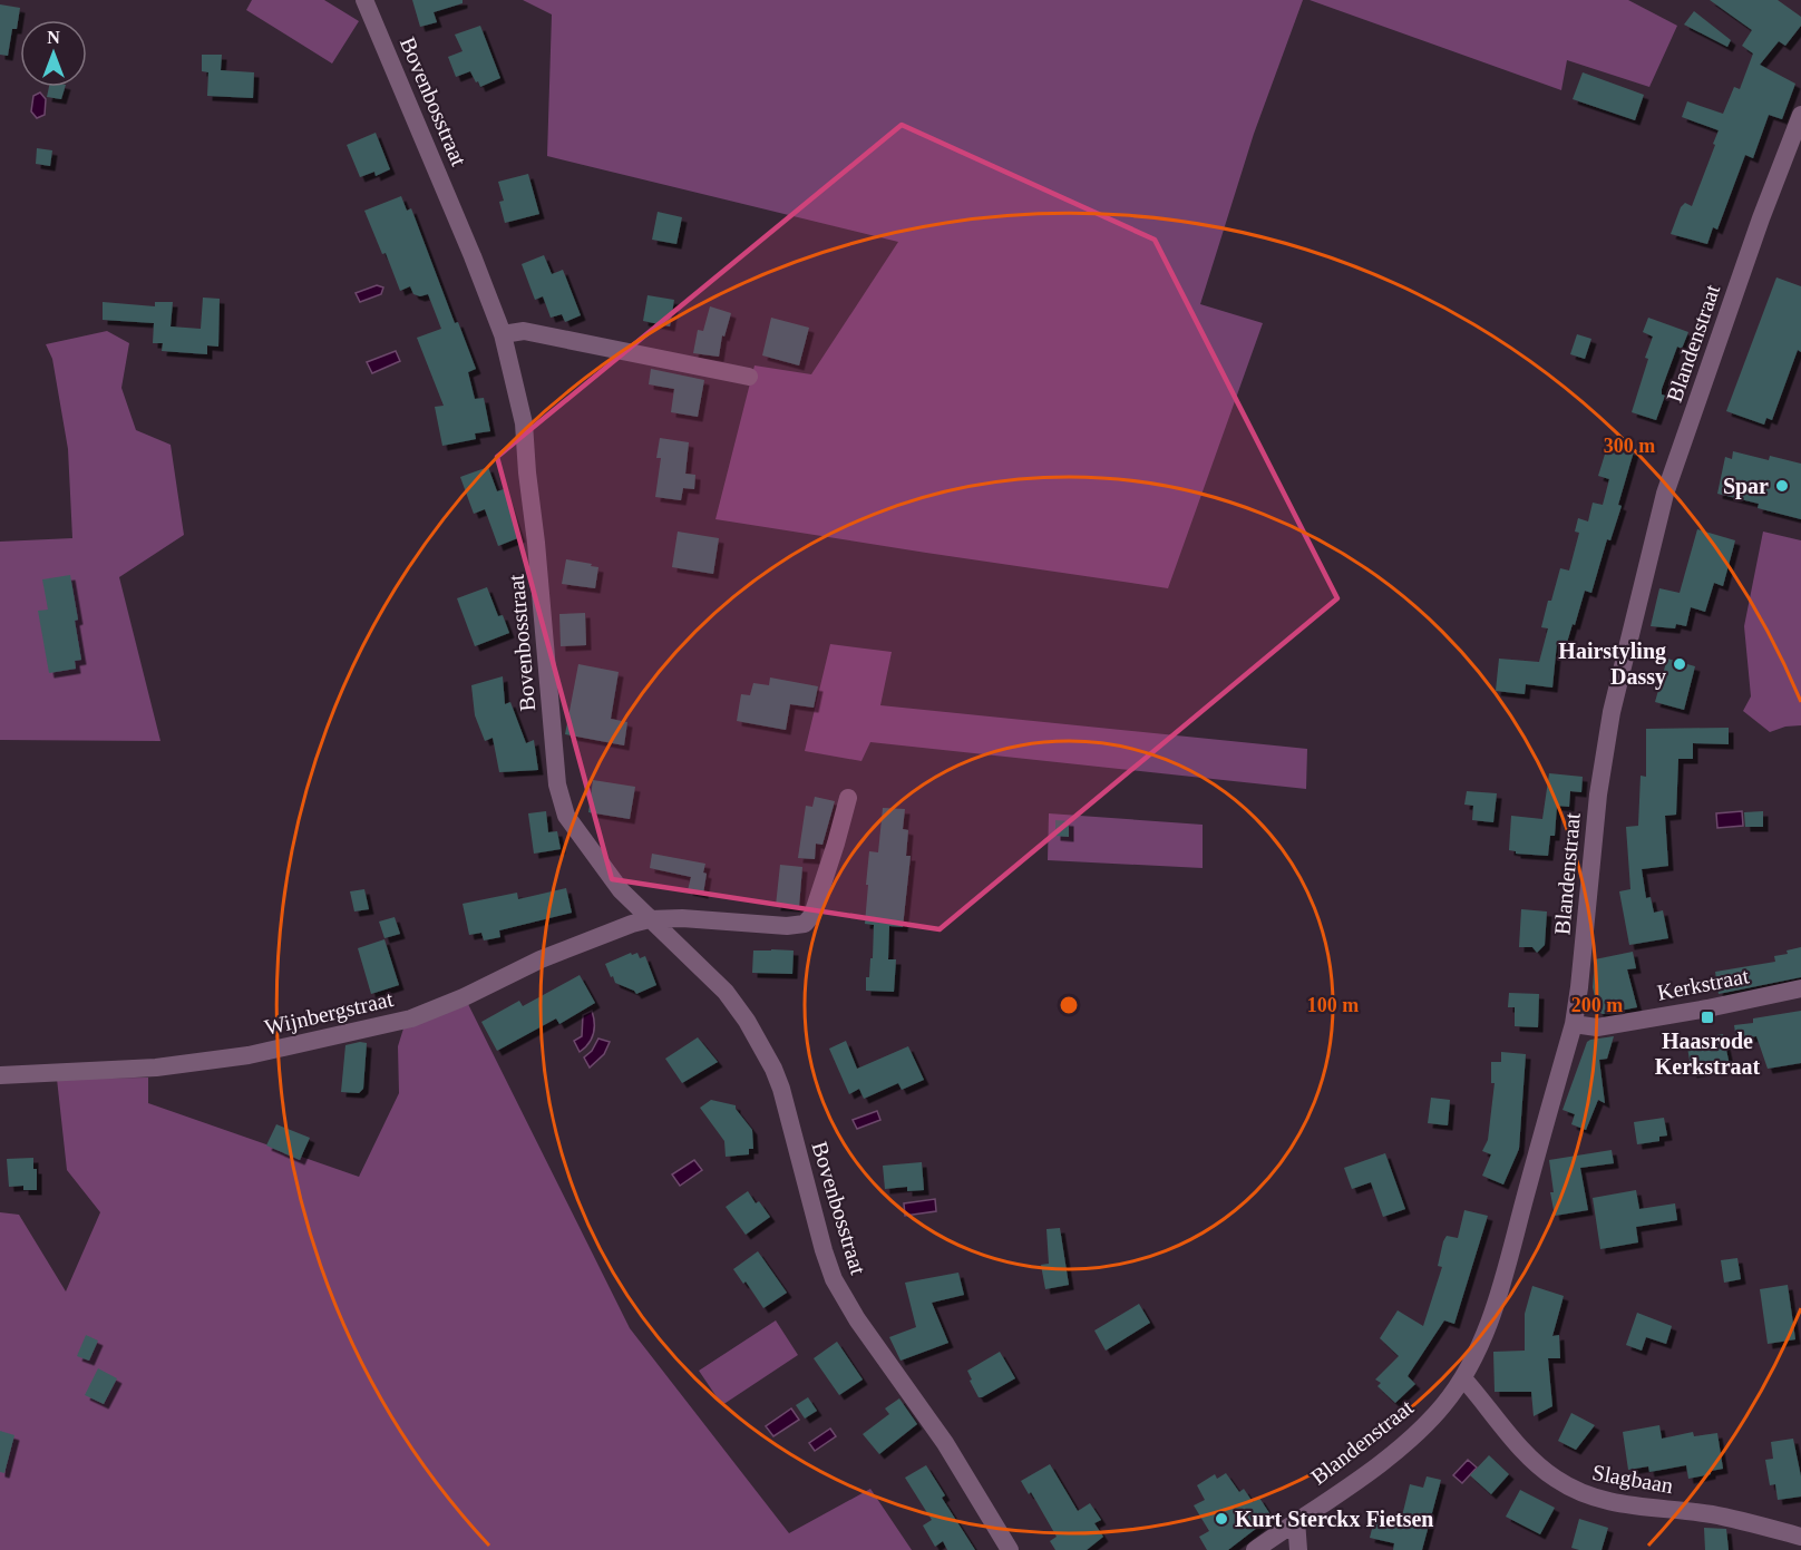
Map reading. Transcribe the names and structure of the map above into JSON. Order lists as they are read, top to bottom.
{
  "streets": {
    "street": [
      "Bovenbosstraat",
      "Blandenstraat",
      "Kerkstraat",
      "Wijnbergstraat",
      "Slagbaan"
    ]
  },
  "crossings": [
    ["Bovenbosstraat", "Wijnbergstraat"],
    ["Blandenstraat", "Kerkstraat"],
    ["Blandenstraat", "Slagbaan"]
  ],
  "places": {
    "other": ["Spar", "Hairstyling Dassy", "Kurt Sterckx Fietsen"],
    "transit": ["Haasrode Kerkstraat"]
  },
  "north": "top",
  "rings": ["300 m", "100 m", "200 m"]
}
